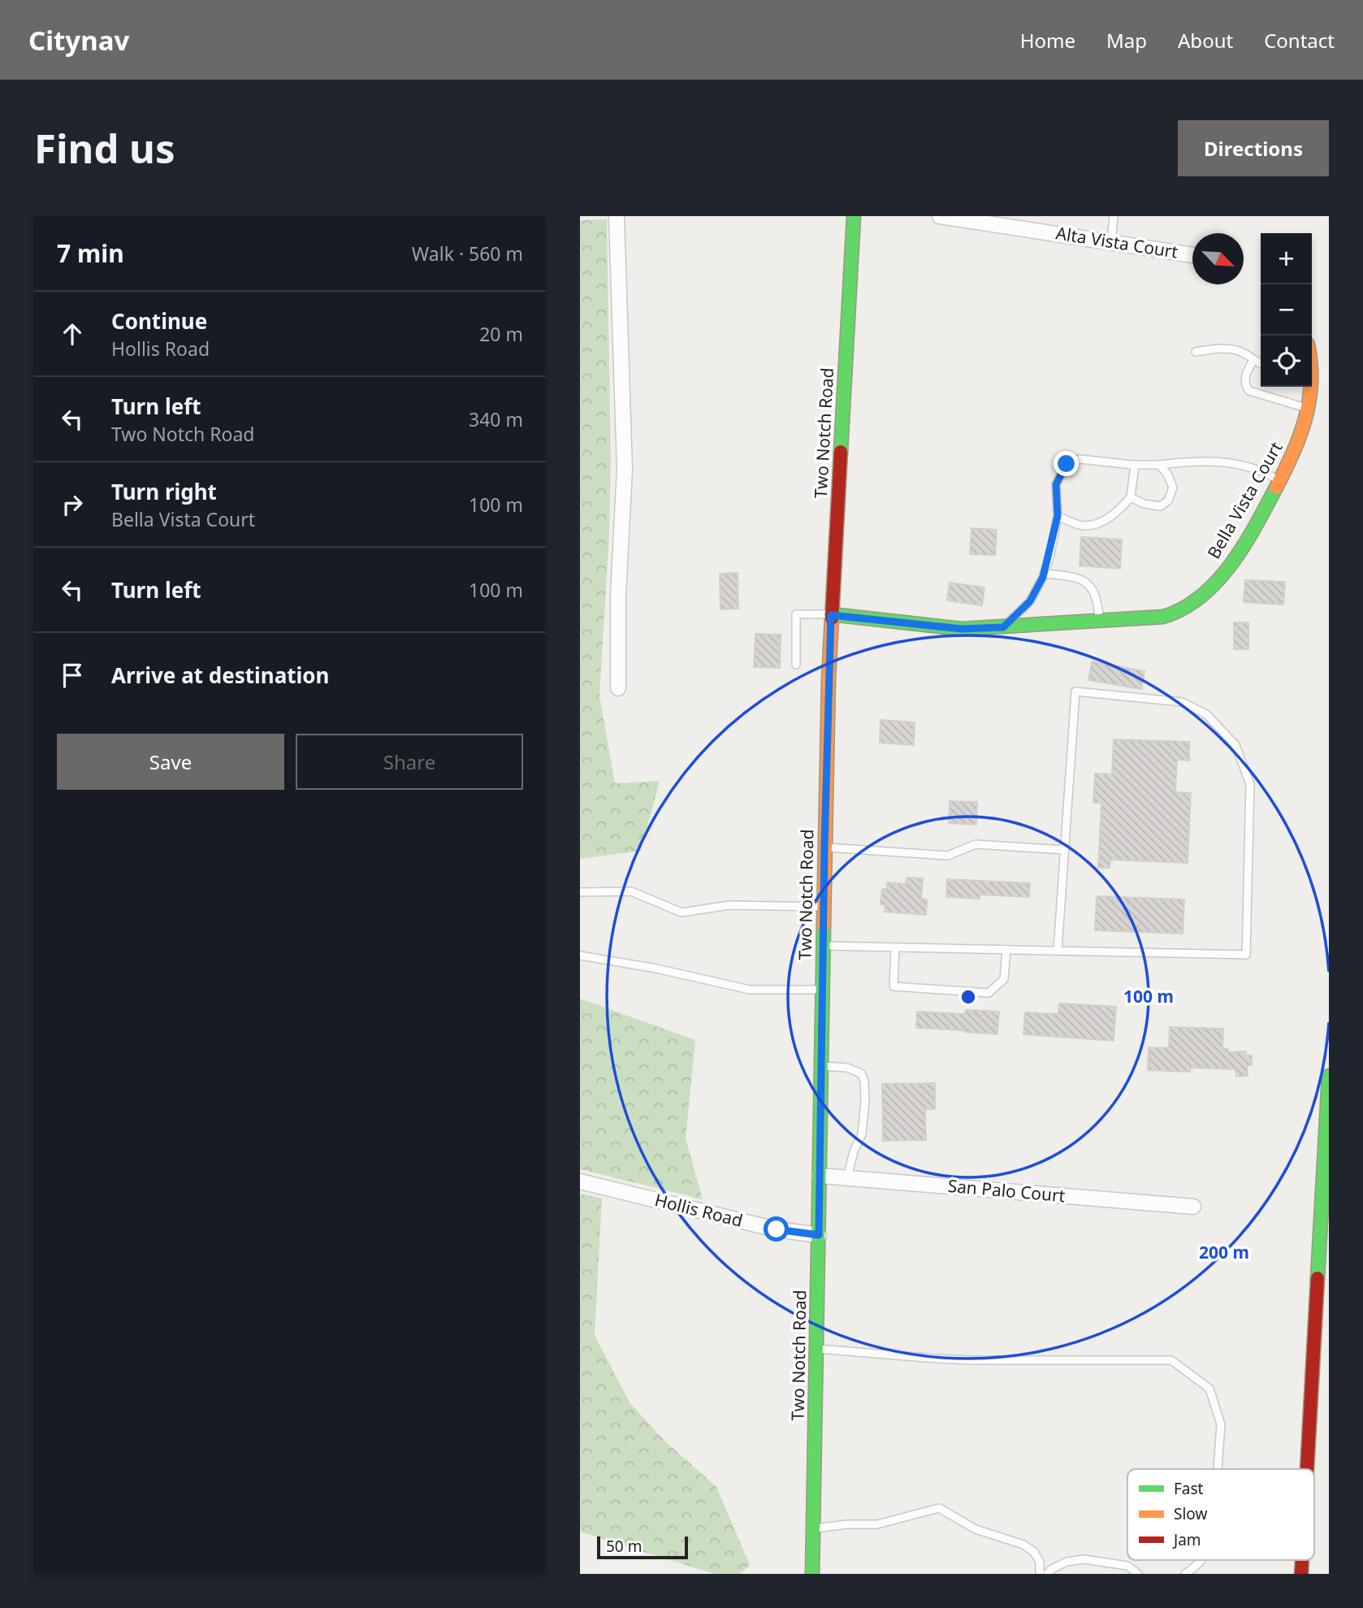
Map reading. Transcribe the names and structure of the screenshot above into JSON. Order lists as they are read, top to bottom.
{
  "streets": {
    "main road": ["Two Notch Road", "Bella Vista Court"],
    "street": ["Alta Vista Court", "San Palo Court", "Hollis Road"]
  },
  "crossings": [
    ["Two Notch Road", "Bella Vista Court"],
    ["Two Notch Road", "San Palo Court"],
    ["Two Notch Road", "Hollis Road"]
  ],
  "legend": ["Fast", "Slow", "Jam"],
  "scale_bar": "50 m",
  "north": "bottom right",
  "page": {
    "header": "Citynav",
    "nav": [
      "Home",
      "Map",
      "About",
      "Contact"
    ],
    "buttons": [
      "Directions",
      ["Save", "Share"]
    ],
    "title": "Find us",
    "heading": ["7 min", "Walk · 560 m"],
    "map_buttons": ["+", "−"],
    "list": [
      ["Continue", "Hollis Road", "20 m"],
      ["Turn left", "Two Notch Road", "340 m"],
      ["Turn right", "Bella Vista Court", "100 m"],
      ["Turn left", "100 m"],
      "Arrive at destination"
    ],
    "scale": "50 m"
  },
  "rings": ["100 m", "200 m"]
}
